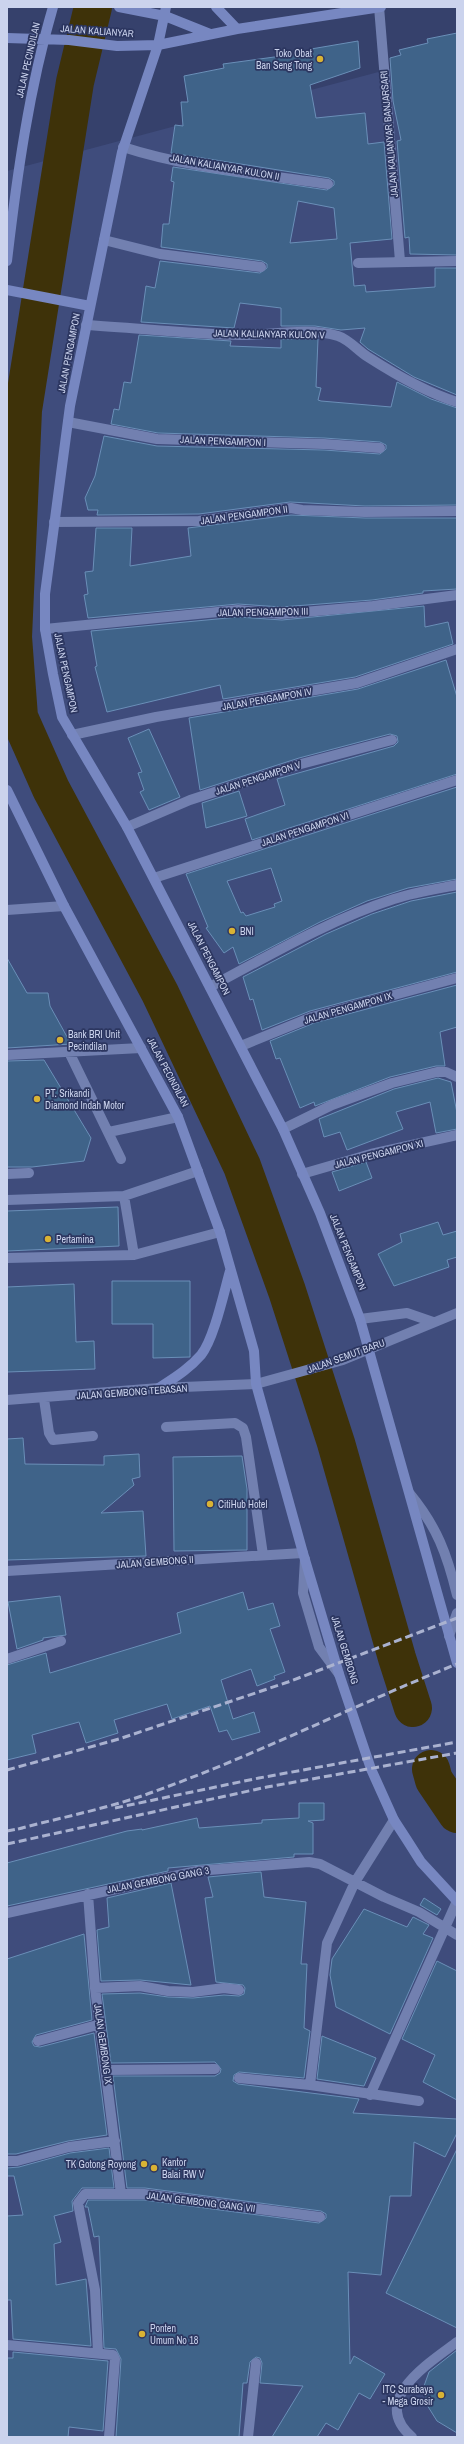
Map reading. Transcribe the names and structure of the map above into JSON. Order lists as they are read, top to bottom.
{
  "streets": {
    "main road": [
      "JALAN KALIANYAR",
      "JALAN PECINDILAN",
      "JALAN PENGAMPON",
      "JALAN GEMBONG"
    ],
    "street": [
      "JALAN KALIANYAR BANJARSARI",
      "JALAN KALIANYAR KULON II",
      "JALAN KALIANYAR KULON V",
      "JALAN PENGAMPON I",
      "JALAN PENGAMPON II",
      "JALAN PENGAMPON III",
      "JALAN PENGAMPON IV",
      "JALAN PENGAMPON V",
      "JALAN PENGAMPON VI",
      "JALAN PENGAMPON IX",
      "JALAN PENGAMPON XI",
      "JALAN SEMUT BARU",
      "JALAN GEMBONG TEBASAN",
      "JALAN GEMBONG II",
      "JALAN GEMBONG GANG 3",
      "JALAN GEMBONG IX",
      "JALAN GEMBONG GANG VII"
    ]
  },
  "crossings": [
    ["JALAN KALIANYAR", "JALAN PECINDILAN"],
    ["JALAN KALIANYAR", "JALAN KALIANYAR BANJARSARI"],
    ["JALAN KALIANYAR", "JALAN PENGAMPON"],
    ["JALAN PECINDILAN", "JALAN SEMUT BARU"],
    ["JALAN PECINDILAN", "JALAN GEMBONG TEBASAN"],
    ["JALAN PECINDILAN", "JALAN GEMBONG"],
    ["JALAN KALIANYAR KULON II", "JALAN PENGAMPON"],
    ["JALAN KALIANYAR KULON V", "JALAN PENGAMPON"],
    ["JALAN PENGAMPON", "JALAN PENGAMPON I"],
    ["JALAN PENGAMPON", "JALAN PENGAMPON II"],
    ["JALAN PENGAMPON", "JALAN PENGAMPON III"],
    ["JALAN PENGAMPON", "JALAN PENGAMPON IV"],
    ["JALAN PENGAMPON", "JALAN PENGAMPON V"],
    ["JALAN PENGAMPON", "JALAN PENGAMPON VI"],
    ["JALAN PENGAMPON", "JALAN PENGAMPON IX"],
    ["JALAN PENGAMPON", "JALAN PENGAMPON XI"],
    ["JALAN PENGAMPON", "JALAN SEMUT BARU"],
    ["JALAN SEMUT BARU", "JALAN GEMBONG TEBASAN"],
    ["JALAN SEMUT BARU", "JALAN GEMBONG"],
    ["JALAN GEMBONG TEBASAN", "JALAN GEMBONG"],
    ["JALAN GEMBONG II", "JALAN GEMBONG"],
    ["JALAN GEMBONG GANG 3", "JALAN GEMBONG IX"],
    ["JALAN GEMBONG IX", "JALAN GEMBONG GANG VII"]
  ],
  "places": [
    "Toko Obat Ban Seng Tong",
    "BNI",
    "Bank BRI Unit Pecindilan",
    "PT. Srikandi Diamond Indah Motor",
    "Pertamina",
    "CitiHub Hotel",
    "TK Gotong Royong",
    "Kantor Balai RW V",
    "Ponten Umum No 18",
    "ITC Surabaya - Mega Grosir"
  ]
}
